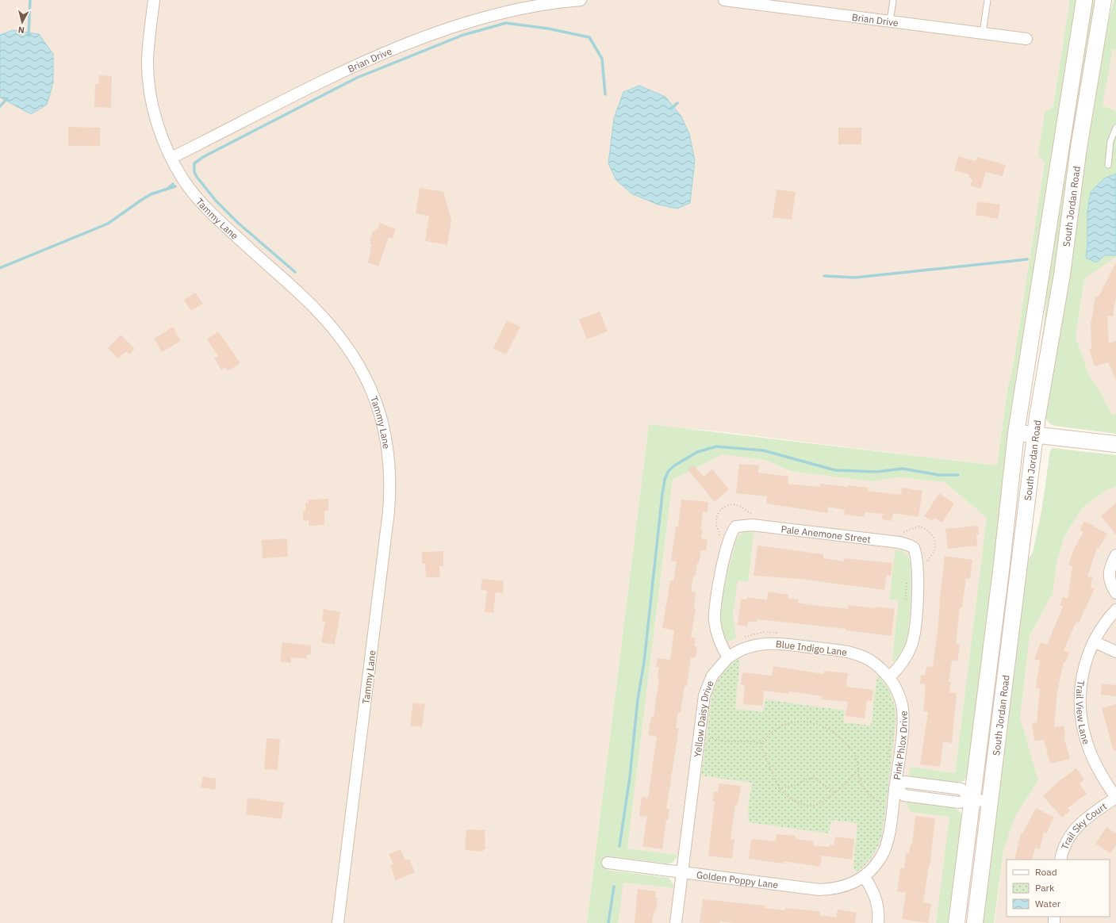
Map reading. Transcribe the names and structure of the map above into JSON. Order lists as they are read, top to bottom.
{
  "streets": {
    "main road": ["South Jordan Road"],
    "street": [
      "Brian Drive",
      "Tammy Lane",
      "Pale Anemone Street",
      "Blue Indigo Lane",
      "Trail View Lane",
      "Yellow Daisy Drive",
      "Pink Phlox Drive",
      "Trail Sky Court",
      "Golden Poppy Lane"
    ]
  },
  "crossings": [
    ["Brian Drive", "Tammy Lane"],
    ["Pale Anemone Street", "Blue Indigo Lane"],
    ["Pale Anemone Street", "Yellow Daisy Drive"],
    ["Pale Anemone Street", "Pink Phlox Drive"],
    ["Blue Indigo Lane", "Yellow Daisy Drive"],
    ["Blue Indigo Lane", "Pink Phlox Drive"],
    ["Trail View Lane", "Trail Sky Court"],
    ["Yellow Daisy Drive", "Golden Poppy Lane"],
    ["Pink Phlox Drive", "Golden Poppy Lane"]
  ],
  "legend": ["Road", "Park", "Water"],
  "north": "bottom"
}
